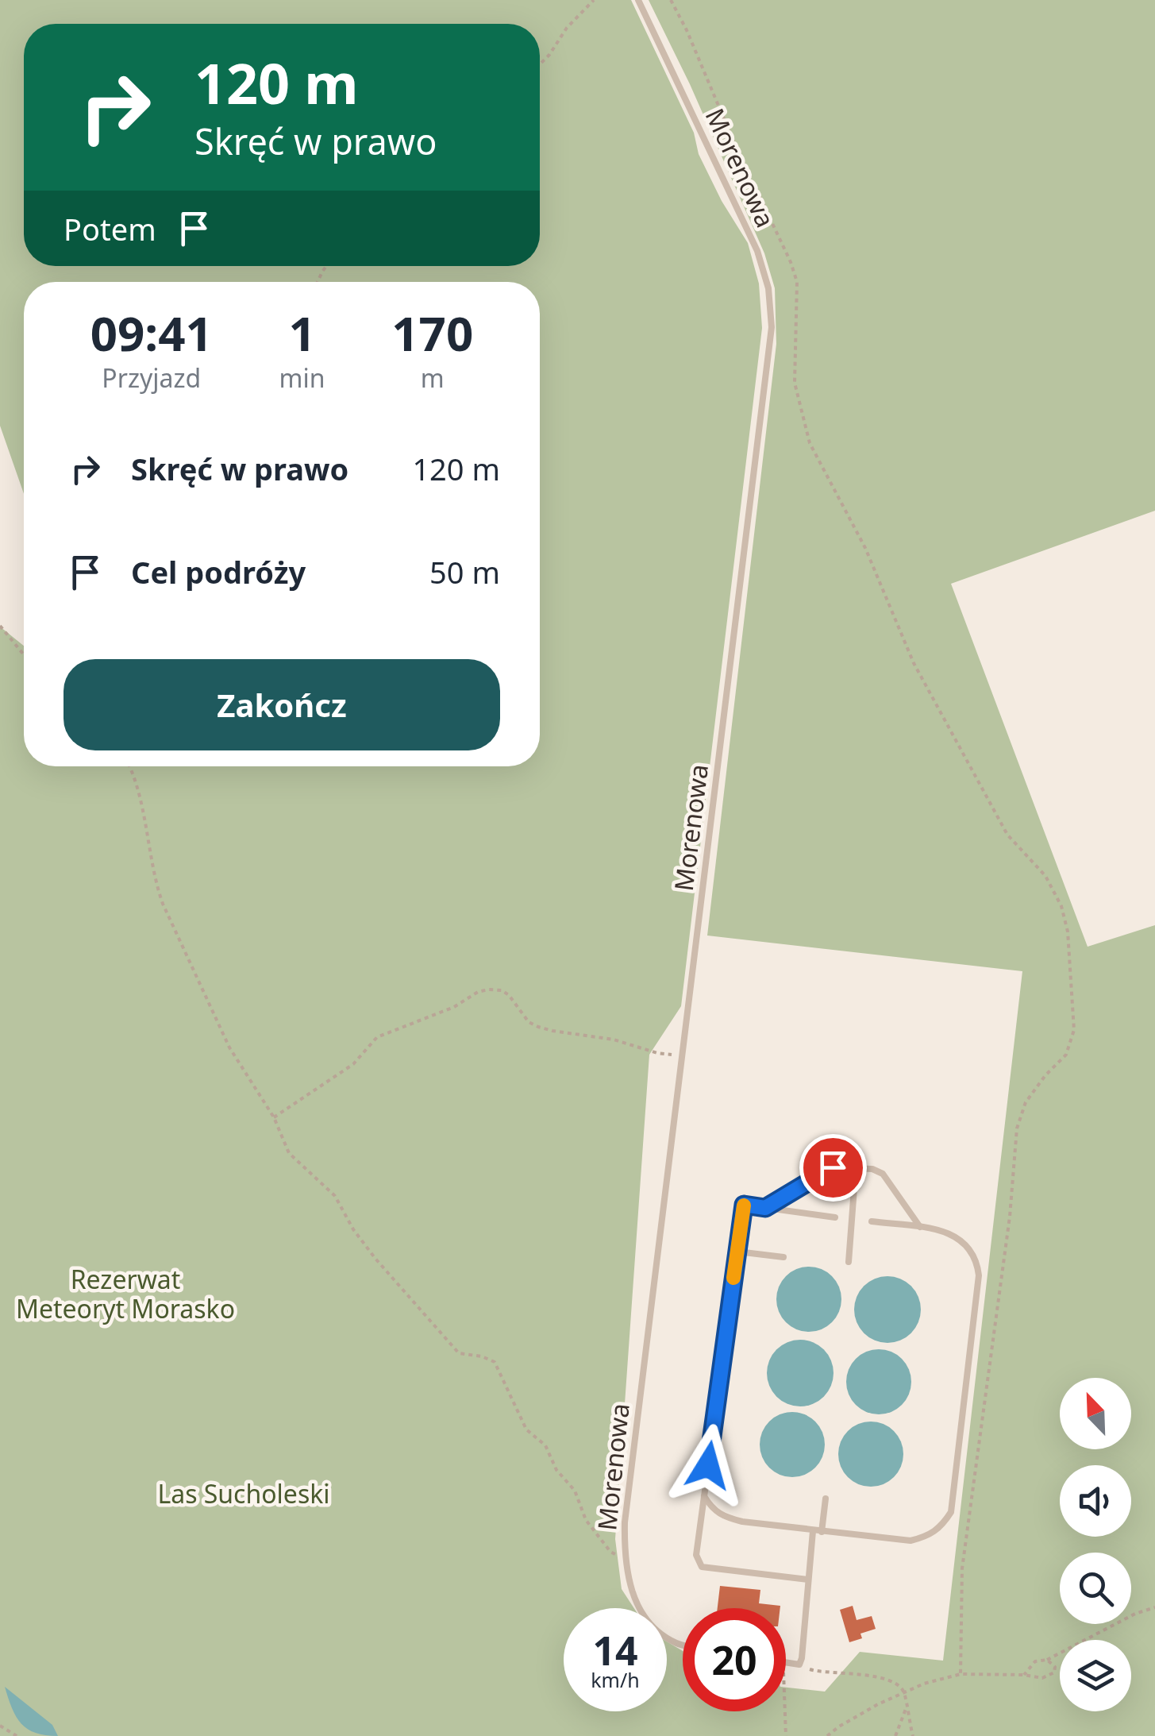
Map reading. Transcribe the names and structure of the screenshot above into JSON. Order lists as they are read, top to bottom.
{
  "streets": {
    "lane": ["Morenowa"]
  },
  "parks": ["Rezerwat Meteoryt Morasko", "Las Sucholeski"],
  "north": "top left",
  "page": {
    "turn": ["120 m", "Skręć w prawo"],
    "then": "Potem",
    "eta": [
      "09:41",
      "Przyjazd",
      "1",
      "min",
      "170",
      "m"
    ],
    "list": [
      {
        "name": "Skręć w prawo",
        "value": "120 m"
      },
      {
        "name": "Cel podróży",
        "value": "50 m"
      }
    ],
    "buttons": "Zakończ",
    "speed": "14 km/h",
    "limit": "20"
  }
}
